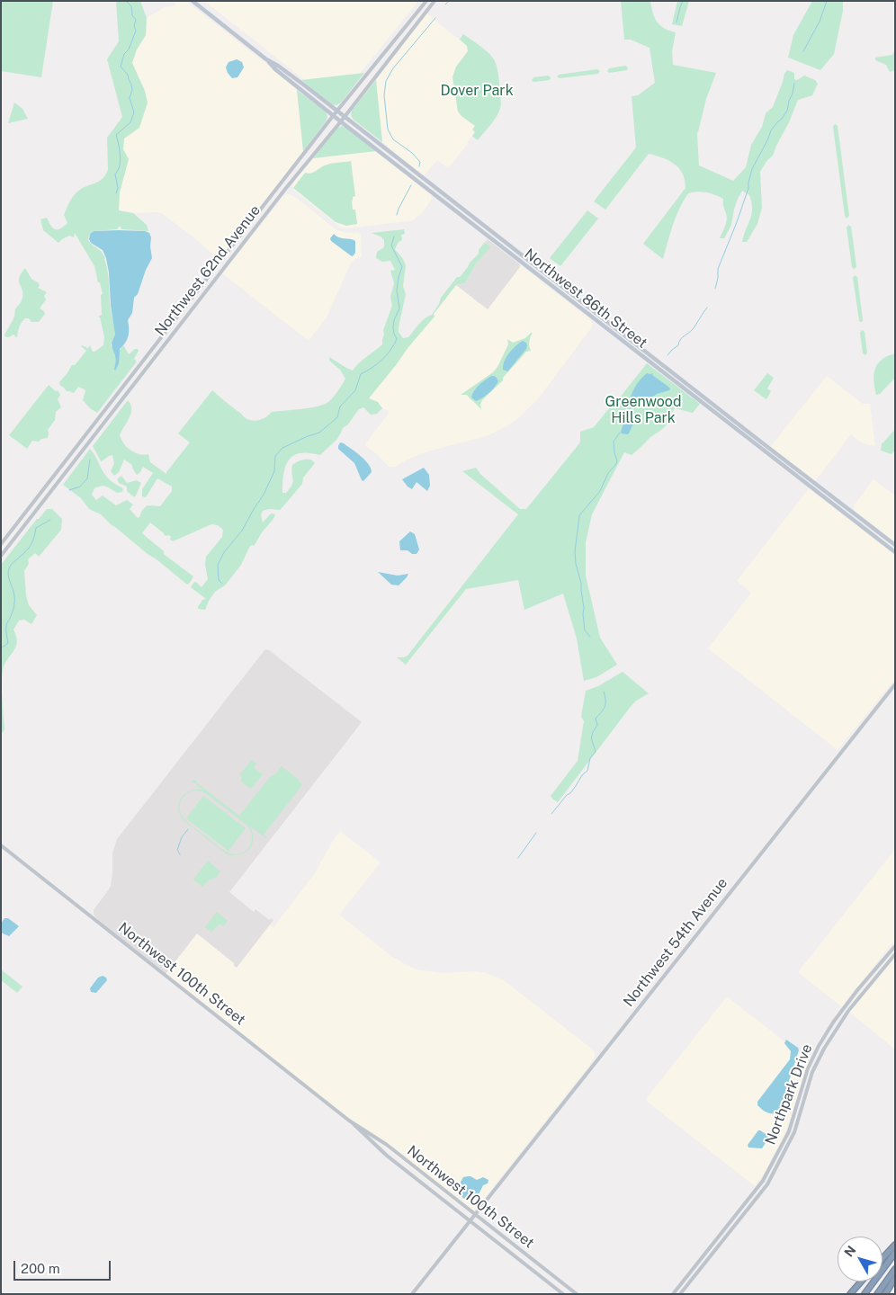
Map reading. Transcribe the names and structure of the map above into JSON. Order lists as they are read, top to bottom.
{
  "streets": {
    "main road": ["Northwest 86th Street"],
    "street": [
      "Northwest 62nd Avenue",
      "Northwest 54th Avenue",
      "Northwest 100th Street",
      "Northpark Drive"
    ]
  },
  "crossings": [
    ["Northwest 62nd Avenue", "Northwest 86th Street"],
    ["Northwest 54th Avenue", "Northwest 100th Street"]
  ],
  "parks": ["Dover Park", "Greenwood Hills Park"],
  "scale_bar": "200 m",
  "north": "top left"
}
